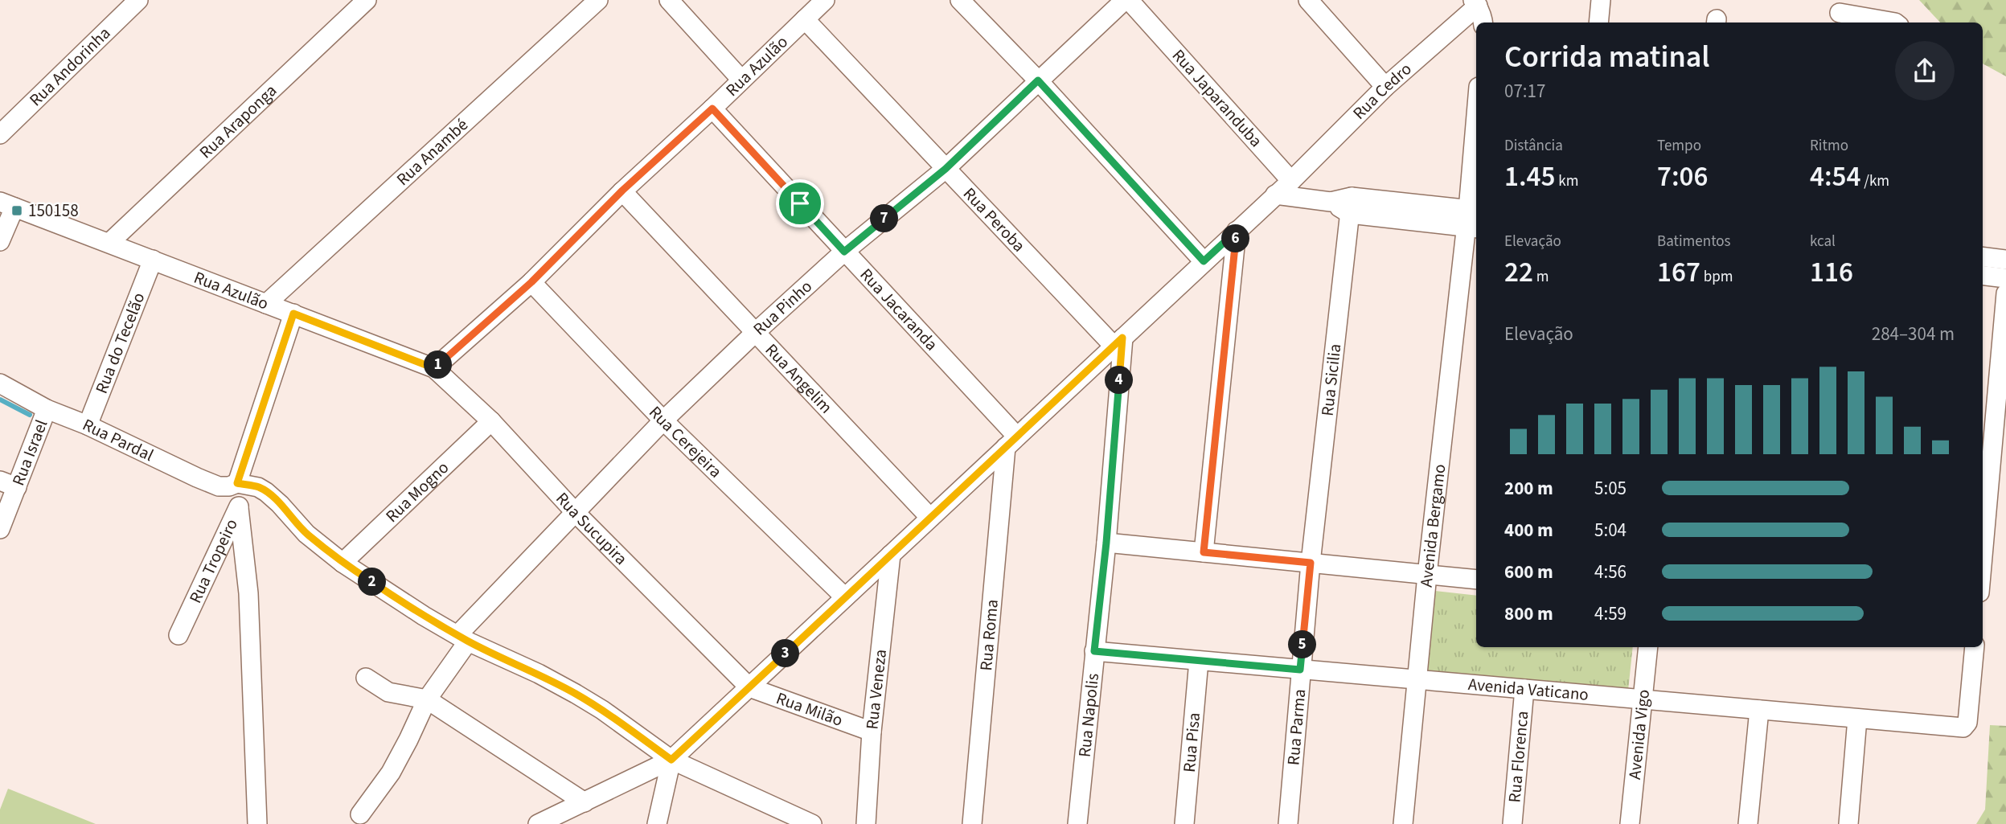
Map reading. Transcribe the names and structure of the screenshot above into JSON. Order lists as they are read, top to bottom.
{
  "streets": {
    "street": [
      "Rua Azulão",
      "Rua Andorinha",
      "Rua Cedro",
      "Rua Japaranduba",
      "Rua Araponga",
      "Rua Anambé",
      "Rua Peroba",
      "Rua Pinho",
      "Rua Jacaranda",
      "Rua do Tecelão",
      "Rua Angelim",
      "Rua Sicilia",
      "Rua Pardal",
      "Rua Cerejeira",
      "Rua Israel",
      "Rua Mogno",
      "Avenida Bergamo",
      "Rua Sucupira",
      "Rua Tropeiro",
      "Rua Roma",
      "Rua Veneza",
      "Avenida Vaticano",
      "Rua Milão",
      "Rua Napolis",
      "Rua Parma",
      "Avenida Vigo",
      "Rua Pisa",
      "Rua Florenca"
    ]
  },
  "crossings": [
    ["Rua Azulão", "Rua Araponga"],
    ["Rua Azulão", "Rua Anambé"],
    ["Rua Azulão", "Rua Peroba"],
    ["Rua Azulão", "Rua Jacaranda"],
    ["Rua Azulão", "Rua do Tecelão"],
    ["Rua Azulão", "Rua Angelim"],
    ["Rua Azulão", "Rua Cerejeira"],
    ["Rua Azulão", "Rua Sucupira"],
    ["Rua Cedro", "Rua Japaranduba"],
    ["Rua Peroba", "Rua Pinho"],
    ["Rua Peroba", "Rua Napolis"],
    ["Rua Pinho", "Rua Jacaranda"],
    ["Rua Pinho", "Rua Angelim"],
    ["Rua Pinho", "Rua Pardal"],
    ["Rua Pinho", "Rua Cerejeira"],
    ["Rua Pinho", "Rua Sucupira"],
    ["Rua Jacaranda", "Rua Roma"],
    ["Rua do Tecelão", "Rua Pardal"],
    ["Rua Sicilia", "Rua Parma"],
    ["Rua Pardal", "Rua Israel"],
    ["Rua Pardal", "Rua Mogno"],
    ["Rua Pardal", "Rua Tropeiro"],
    ["Rua Mogno", "Rua Sucupira"],
    ["Avenida Bergamo", "Avenida Vaticano"],
    ["Rua Sucupira", "Rua Milão"],
    ["Rua Veneza", "Rua Milão"],
    ["Avenida Vaticano", "Rua Napolis"],
    ["Avenida Vaticano", "Rua Parma"],
    ["Avenida Vaticano", "Avenida Vigo"],
    ["Avenida Vaticano", "Rua Pisa"],
    ["Avenida Vaticano", "Rua Florenca"]
  ],
  "places": {
    "transit": ["150158"]
  },
  "page": {
    "heading": ["Corrida matinal", "07:17"],
    "stats": [
      ["Distância", "1.45 km"],
      ["Tempo", "7:06"],
      ["Ritmo", "4:54 /km"],
      ["Elevação", "22 m"],
      ["Batimentos", "167 bpm"],
      ["kcal", "116"]
    ],
    "pins": [
      "7",
      "6",
      "1",
      "4",
      "2",
      "5",
      "3"
    ],
    "chart": ["Elevação", "284–304 m"],
    "list": [
      {
        "name": "200 m",
        "note": "5:05"
      },
      {
        "name": "400 m",
        "note": "5:04"
      },
      {
        "name": "600 m",
        "note": "4:56"
      },
      {
        "name": "800 m",
        "note": "4:59"
      }
    ]
  }
}
